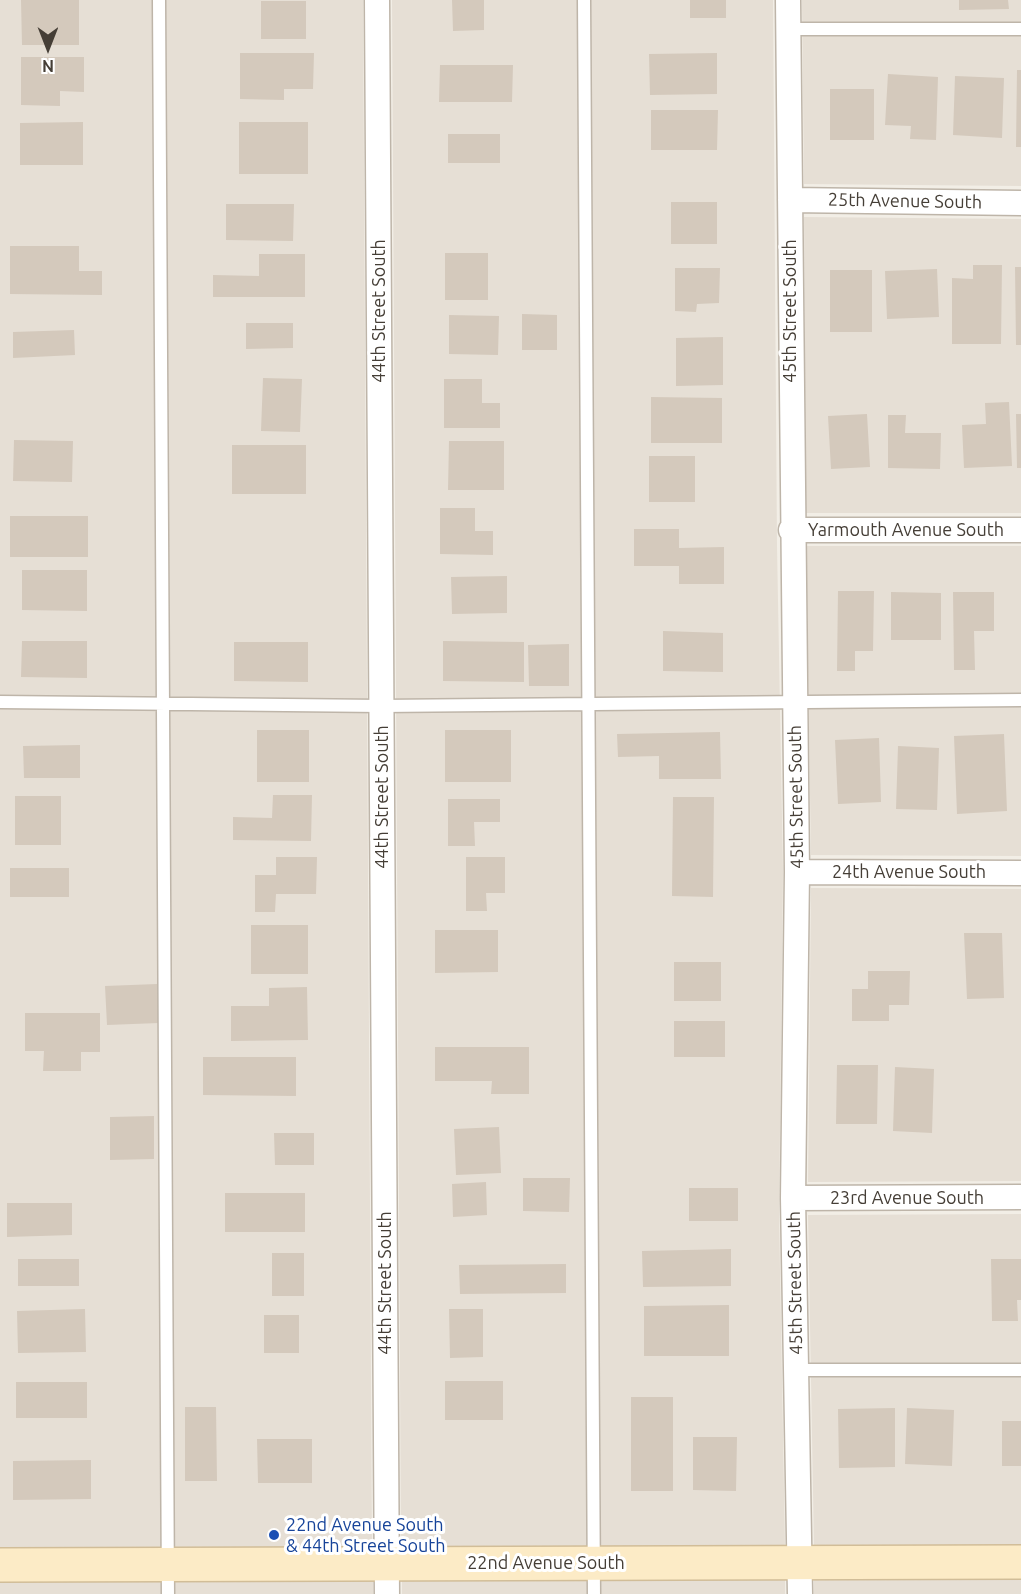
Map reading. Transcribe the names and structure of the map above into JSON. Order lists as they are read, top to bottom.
{
  "streets": {
    "main road": ["22nd Avenue South"],
    "street": [
      "25th Avenue South",
      "44th Street South",
      "45th Street South",
      "Yarmouth Avenue South",
      "24th Avenue South",
      "23rd Avenue South"
    ]
  },
  "crossings": [
    ["25th Avenue South", "45th Street South"],
    ["44th Street South", "22nd Avenue South"],
    ["45th Street South", "Yarmouth Avenue South"],
    ["45th Street South", "24th Avenue South"],
    ["45th Street South", "23rd Avenue South"],
    ["45th Street South", "22nd Avenue South"]
  ],
  "places": ["22nd Avenue South & 44th Street South"],
  "north": "bottom"
}
